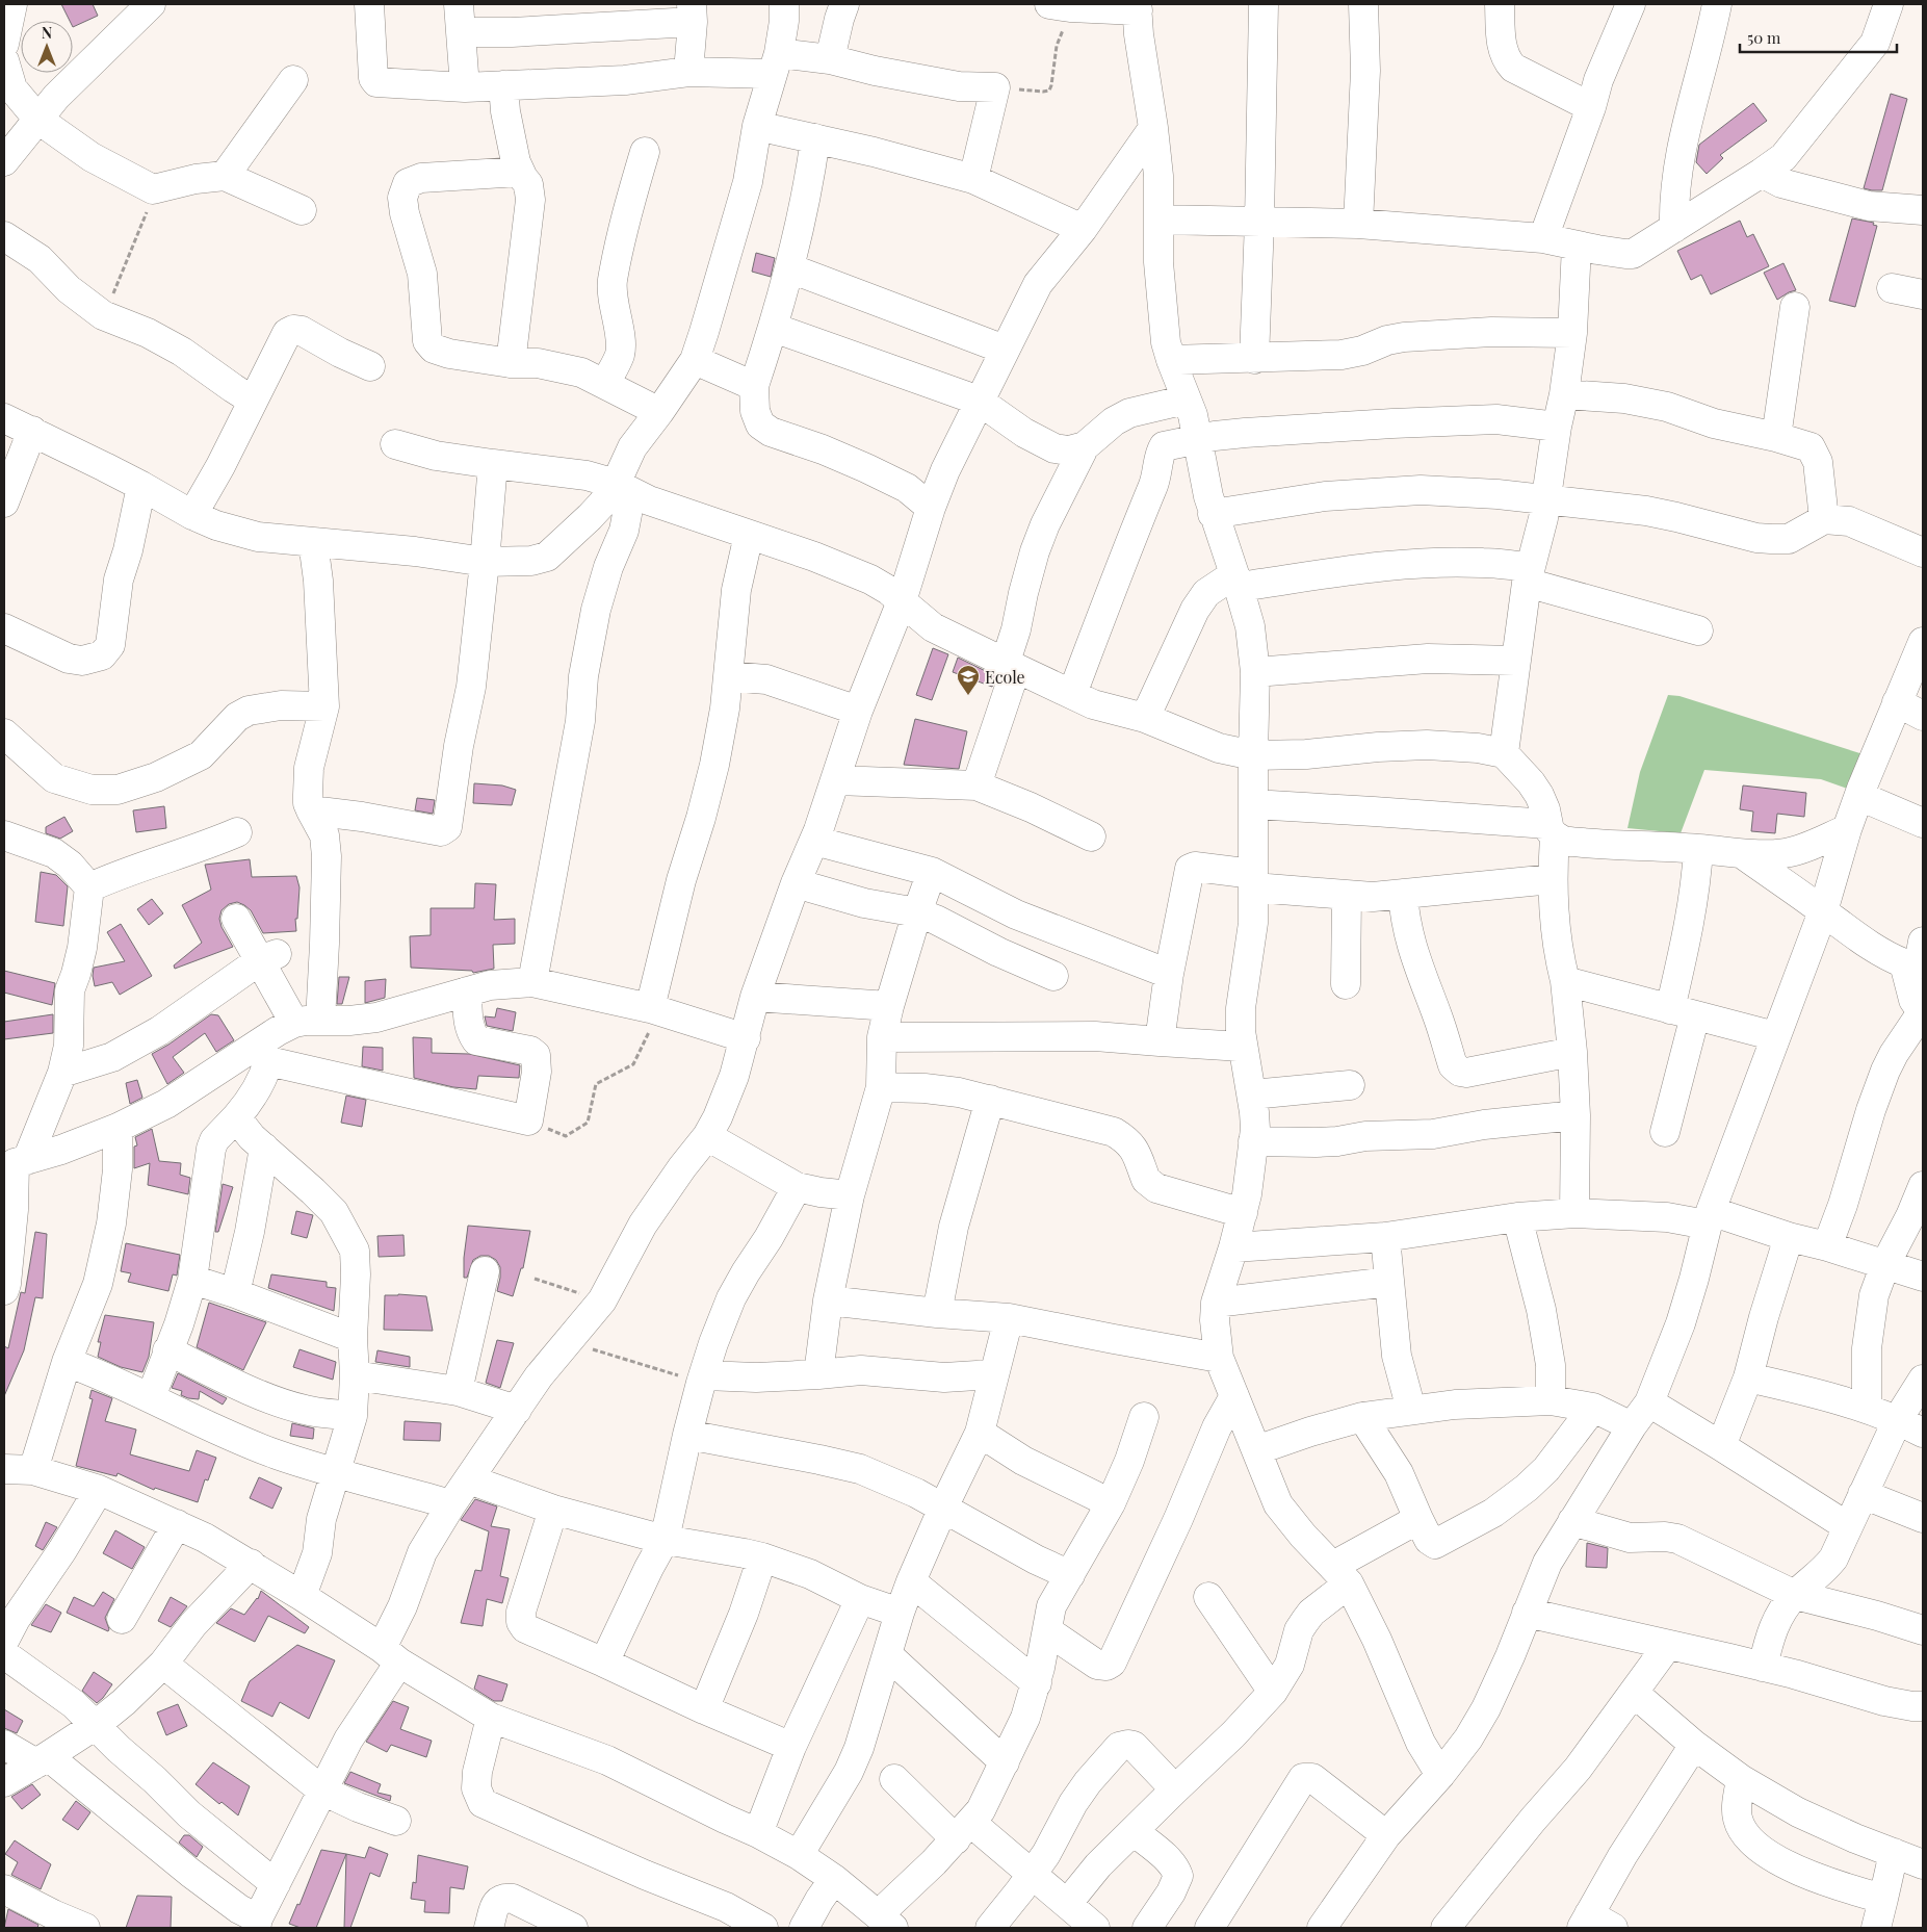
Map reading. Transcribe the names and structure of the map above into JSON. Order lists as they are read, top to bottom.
{
  "places": {
    "school or university": ["Ecole"]
  },
  "scale_bar": "50 m",
  "north": "top"
}
